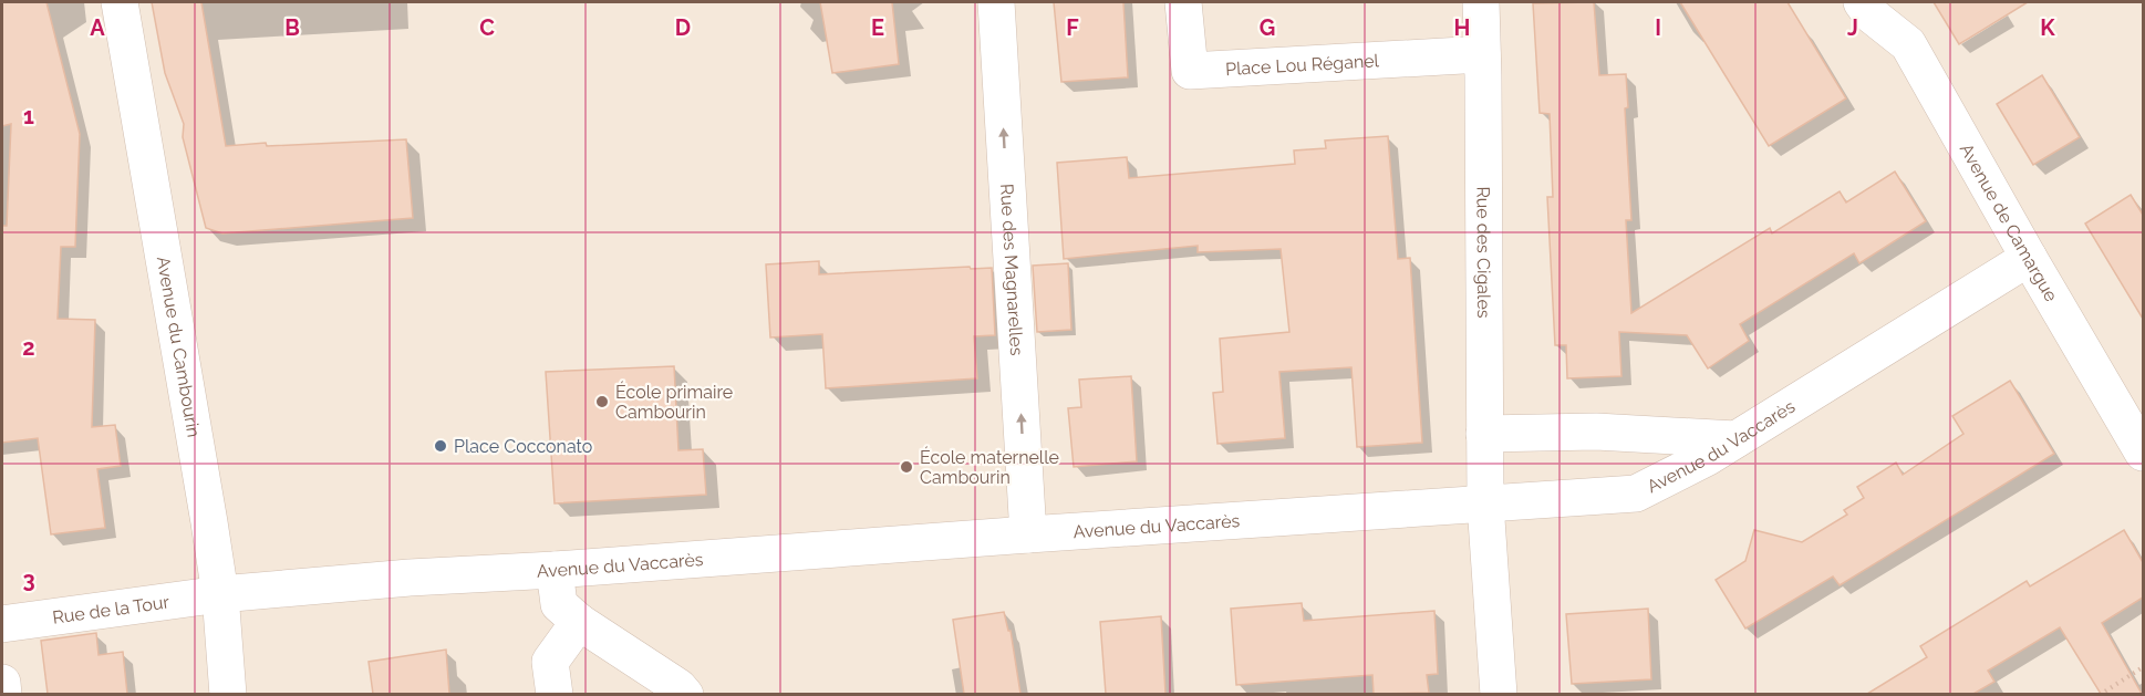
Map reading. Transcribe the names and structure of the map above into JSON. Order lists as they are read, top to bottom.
{
  "streets": {
    "street": [
      "Place Lou Réganel",
      "Avenue de Camargue",
      "Rue des Cigales",
      "Rue des Magnarelles",
      "Avenue du Cambourin",
      "Avenue du Vaccarès",
      "Rue de la Tour"
    ]
  },
  "crossings": [
    ["Place Lou Réganel", "Rue des Cigales"],
    ["Avenue de Camargue", "Avenue du Vaccarès"],
    ["Rue des Cigales", "Avenue du Vaccarès"],
    ["Rue des Magnarelles", "Avenue du Vaccarès"],
    ["Avenue du Cambourin", "Avenue du Vaccarès"],
    ["Avenue du Cambourin", "Rue de la Tour"],
    ["Avenue du Vaccarès", "Rue de la Tour"]
  ],
  "one_way": ["Rue des Magnarelles"],
  "places": ["École primaire Cambourin", "Place Cocconato", "École maternelle Cambourin"],
  "grid": {
    "columns": [
      "A",
      "B",
      "C",
      "D",
      "E",
      "F",
      "G",
      "H",
      "I",
      "J",
      "K"
    ],
    "rows": ["1", "2", "3"]
  }
}
